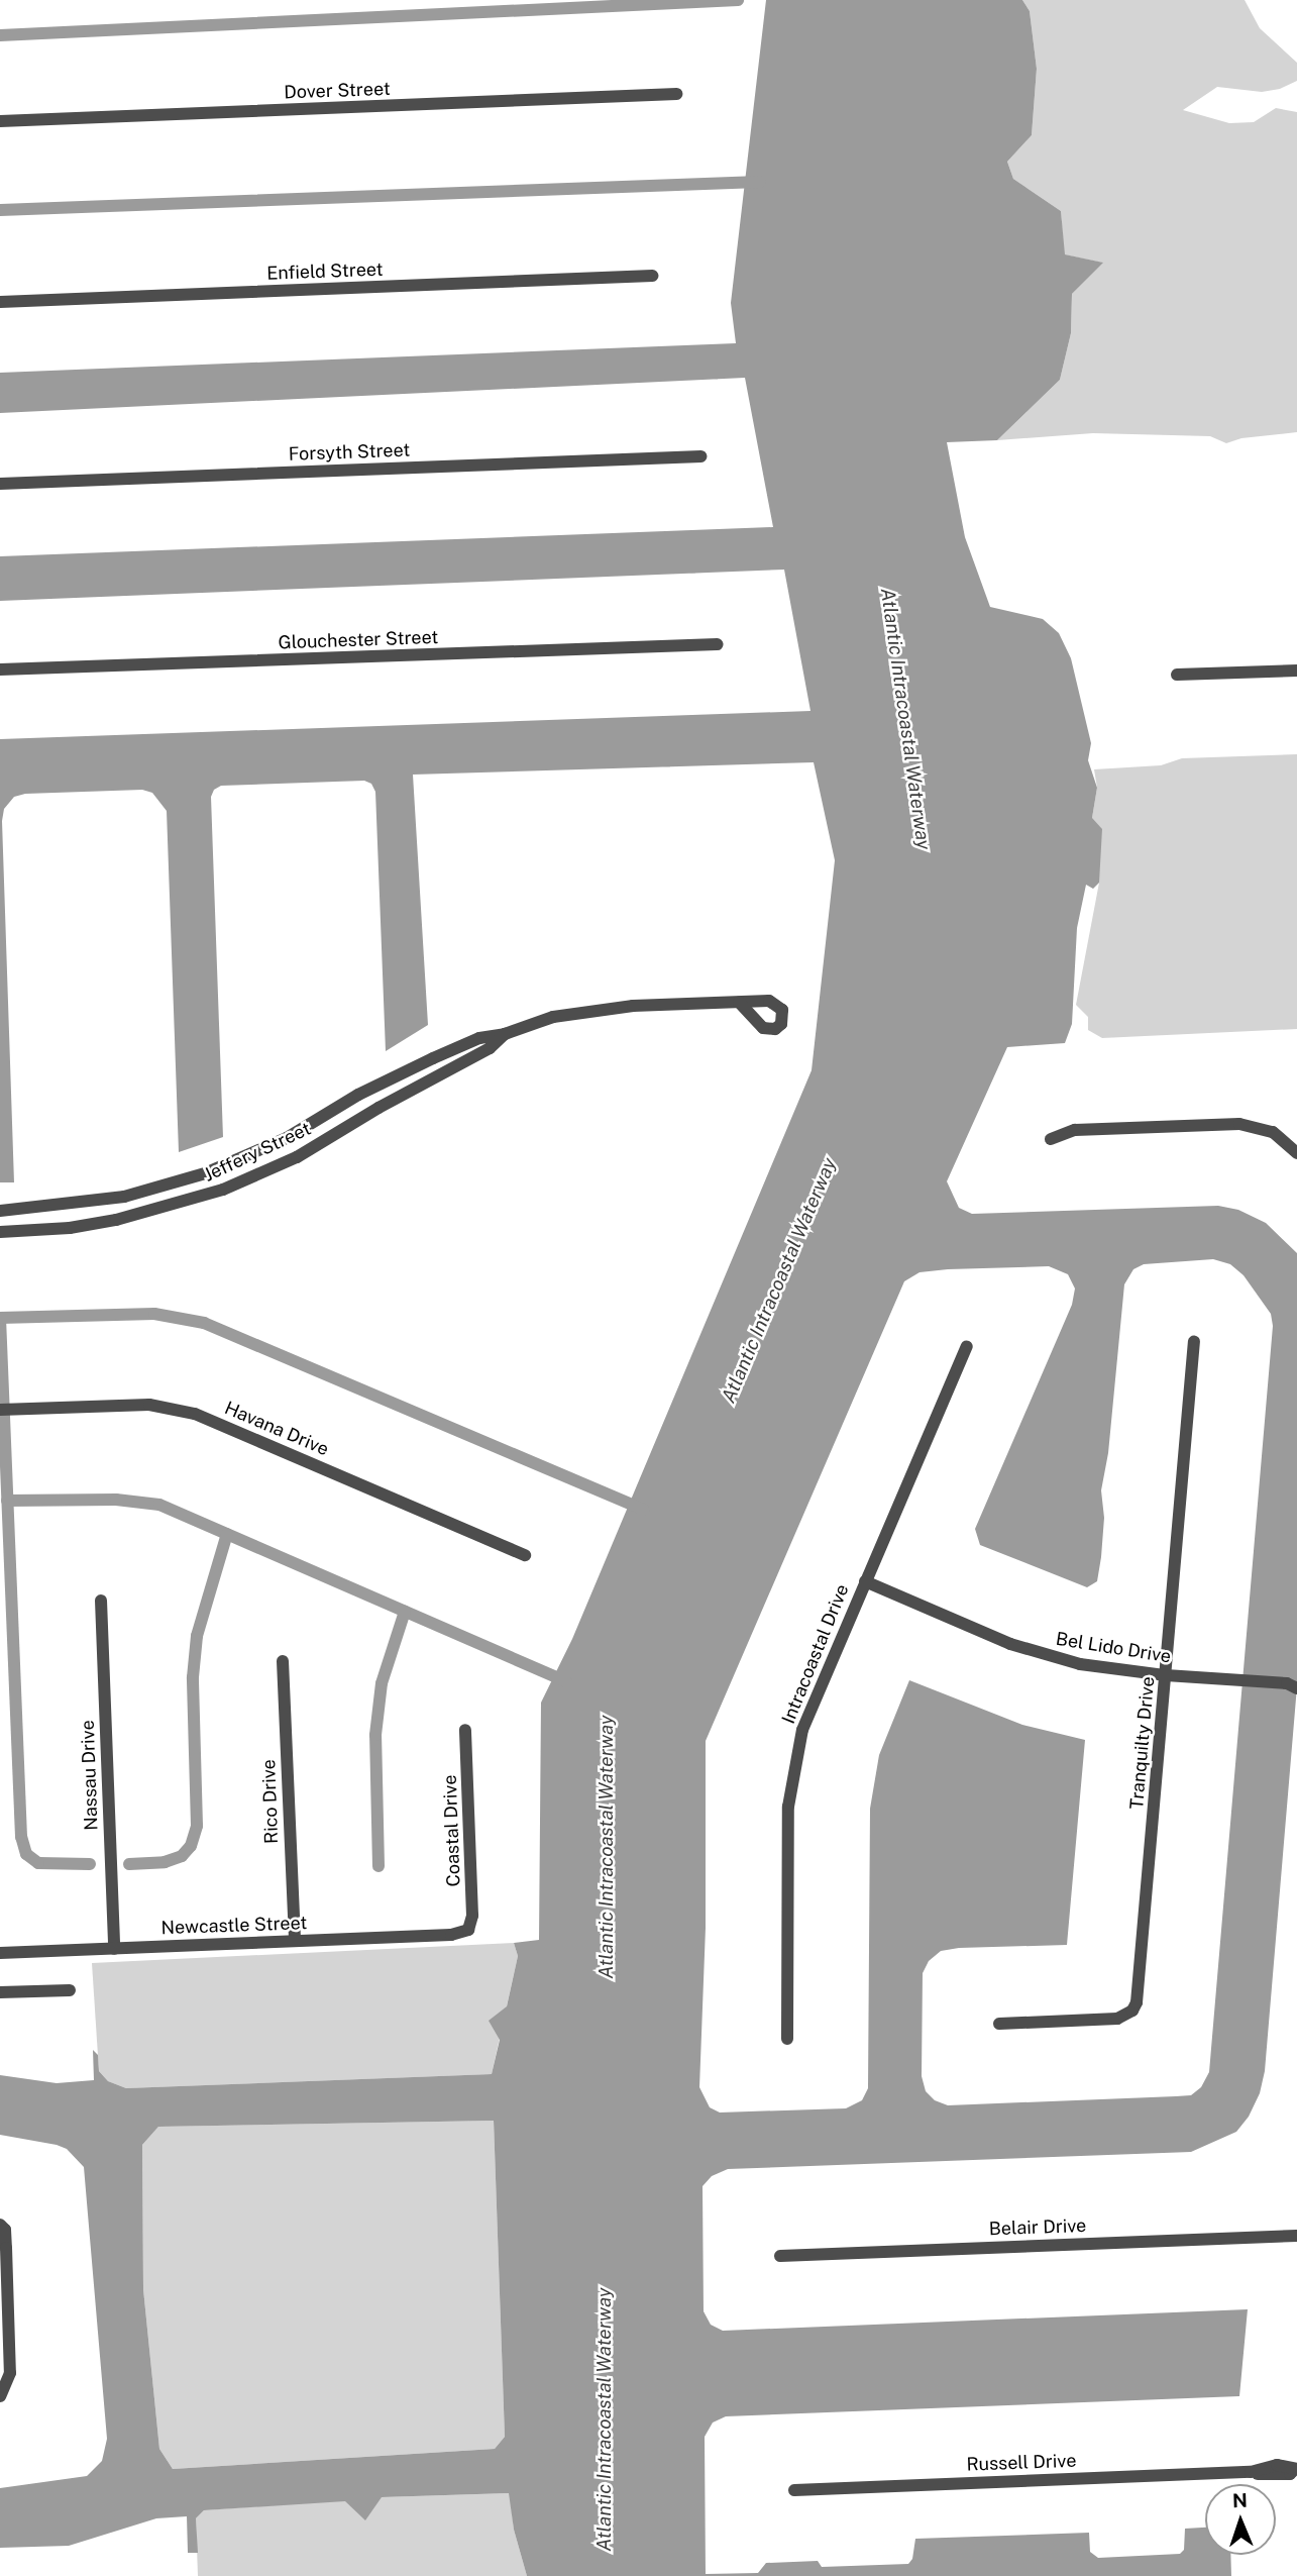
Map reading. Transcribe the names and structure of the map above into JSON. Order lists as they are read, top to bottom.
{
  "streets": {
    "street": [
      "Dover Street",
      "Enfield Street",
      "Forsyth Street",
      "Glouchester Street",
      "Jeffery Street",
      "Havana Drive",
      "Bel Lido Drive",
      "Intracoastal Drive",
      "Tranquilty Drive",
      "Nassau Drive",
      "Rico Drive",
      "Coastal Drive",
      "Newcastle Street",
      "Belair Drive",
      "Russell Drive"
    ]
  },
  "crossings": [
    ["Bel Lido Drive", "Intracoastal Drive"],
    ["Bel Lido Drive", "Tranquilty Drive"],
    ["Nassau Drive", "Newcastle Street"],
    ["Rico Drive", "Newcastle Street"],
    ["Coastal Drive", "Newcastle Street"]
  ],
  "water": ["Atlantic Intracoastal Waterway"],
  "north": "top"
}
